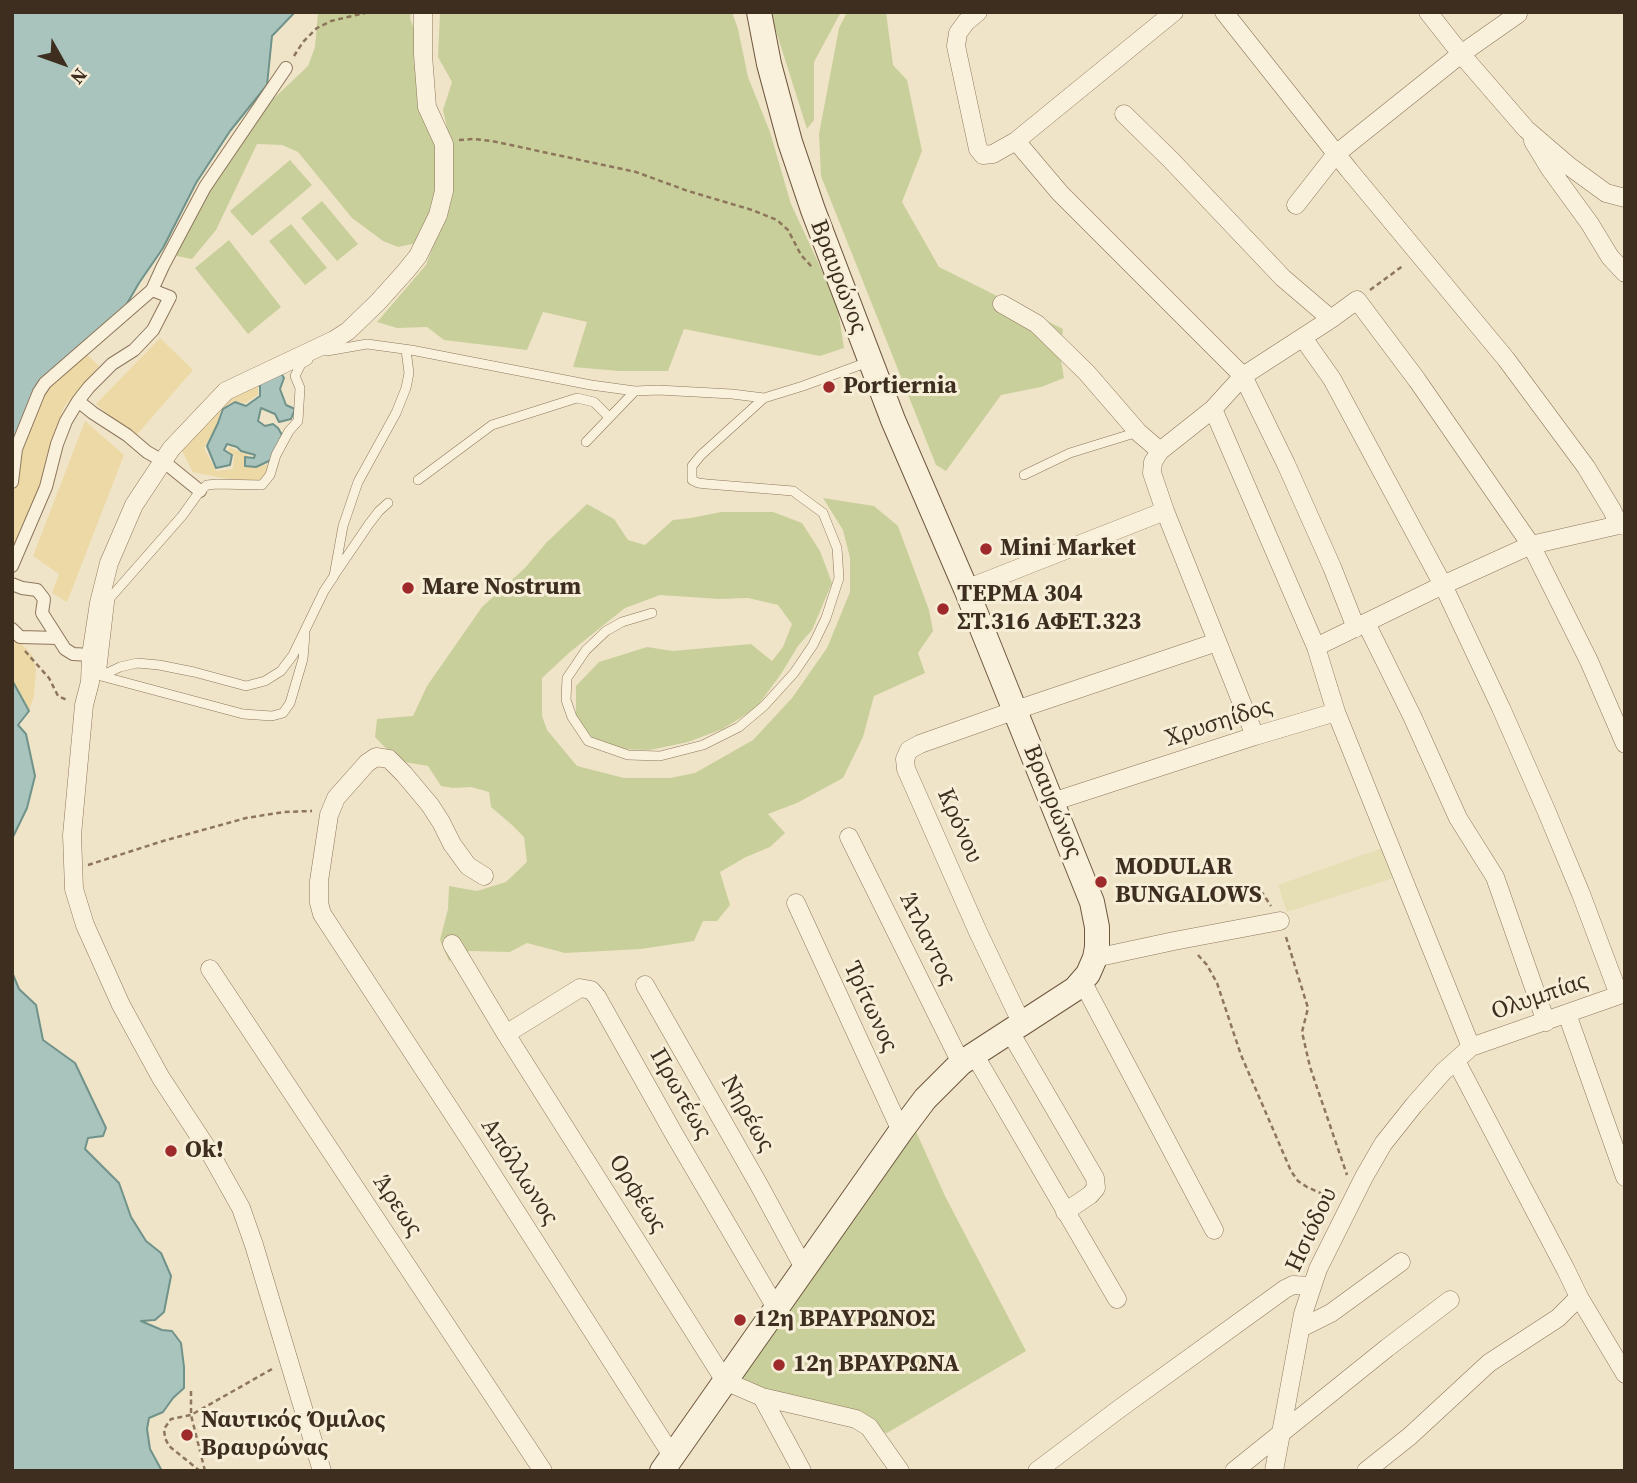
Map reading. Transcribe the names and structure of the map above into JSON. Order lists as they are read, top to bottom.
{
  "streets": {
    "main road": ["Βραυρώνος"],
    "street": [
      "Χρυσηίδος",
      "Κρόνου",
      "Άτλαντος",
      "Ολυμπίας",
      "Τρίτωνος",
      "Πρωτέως",
      "Νηρέως",
      "Απόλλωνος",
      "Ορφέως",
      "Άρεως",
      "Ησιόδου"
    ]
  },
  "crossings": [
    ["Βραυρώνος", "Χρυσηίδος"],
    ["Βραυρώνος", "Κρόνου"],
    ["Βραυρώνος", "Άτλαντος"],
    ["Βραυρώνος", "Τρίτωνος"],
    ["Βραυρώνος", "Πρωτέως"],
    ["Βραυρώνος", "Νηρέως"],
    ["Βραυρώνος", "Απόλλωνος"],
    ["Βραυρώνος", "Ορφέως"],
    ["Ολυμπίας", "Ησιόδου"],
    ["Πρωτέως", "Ορφέως"]
  ],
  "places": [
    "Portiernia",
    "Mini Market",
    "Mare Nostrum",
    "ΤΕΡΜΑ 304 ΣΤ.316 ΑΦΕΤ.323",
    "MODULAR BUNGALOWS",
    "Ok!",
    "12η ΒΡΑΥΡΩΝΟΣ",
    "12η ΒΡΑΥΡΩΝΑ",
    "Ναυτικός Όμιλος Βραυρώνας"
  ],
  "north": "bottom right"
}
